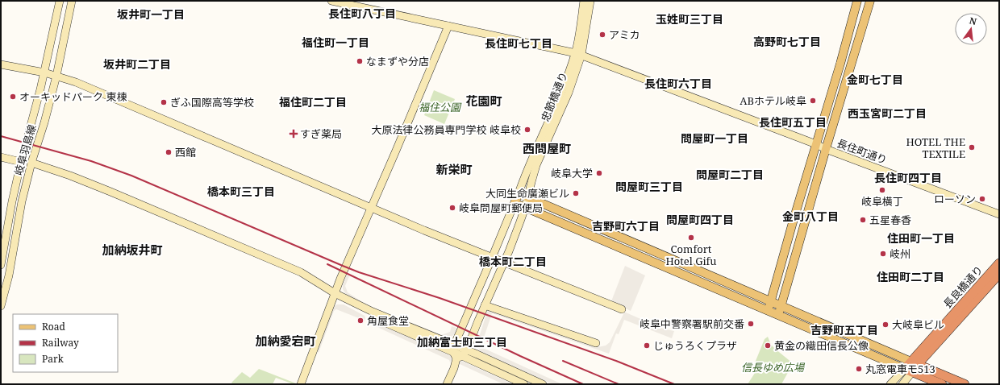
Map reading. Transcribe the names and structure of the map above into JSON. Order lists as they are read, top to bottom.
{
  "streets": {
    "highway": ["長良橋通り"],
    "street": ["忠節橋通り", "岐阜羽島線", "長住町通り"]
  },
  "crossings": [
    ["忠節橋通り", "長住町通り"]
  ],
  "districts": [
    "長住町八丁目",
    "坂井町一丁目",
    "玉姓町三丁目",
    "高野町七丁目",
    "福住町一丁目",
    "長住町七丁目",
    "坂井町二丁目",
    "金町七丁目",
    "長住町六丁目",
    "花園町",
    "福住町二丁目",
    "西玉宮町二丁目",
    "長住町五丁目",
    "問屋町一丁目",
    "西問屋町",
    "新栄町",
    "問屋町二丁目",
    "長住町四丁目",
    "問屋町三丁目",
    "橋本町三丁目",
    "金町八丁目",
    "問屋町四丁目",
    "吉野町六丁目",
    "住田町一丁目",
    "加納坂井町",
    "橋本町二丁目",
    "住田町二丁目",
    "吉野町五丁目",
    "加納愛宕町",
    "加納富士町三丁目"
  ],
  "parks": ["福住公園", "信長ゆめ広場"],
  "places": {
    "other": [
      "アミカ",
      "なまずや分店",
      "オーキッドパーク 東棟",
      "ABホテル岐阜",
      "ぎふ国際高等学校",
      "大原法律公務員専門学校 岐阜校",
      "HOTEL THE TEXTILE",
      "西館",
      "岐阜大学",
      "岐阜横丁",
      "大同生命廣瀬ビル",
      "ローソン",
      "岐阜問屋町郵便局",
      "五星春香",
      "Comfort Hotel Gifu",
      "岐州",
      "角屋食堂",
      "岐阜中警察署駅前交番",
      "大岐阜ビル",
      "じゅうろくプラザ",
      "黄金の織田信長公像",
      "丸窓電車モ513"
    ],
    "health": ["すぎ薬局"]
  },
  "legend": ["Road", "Railway", "Park"],
  "north": "top"
}
